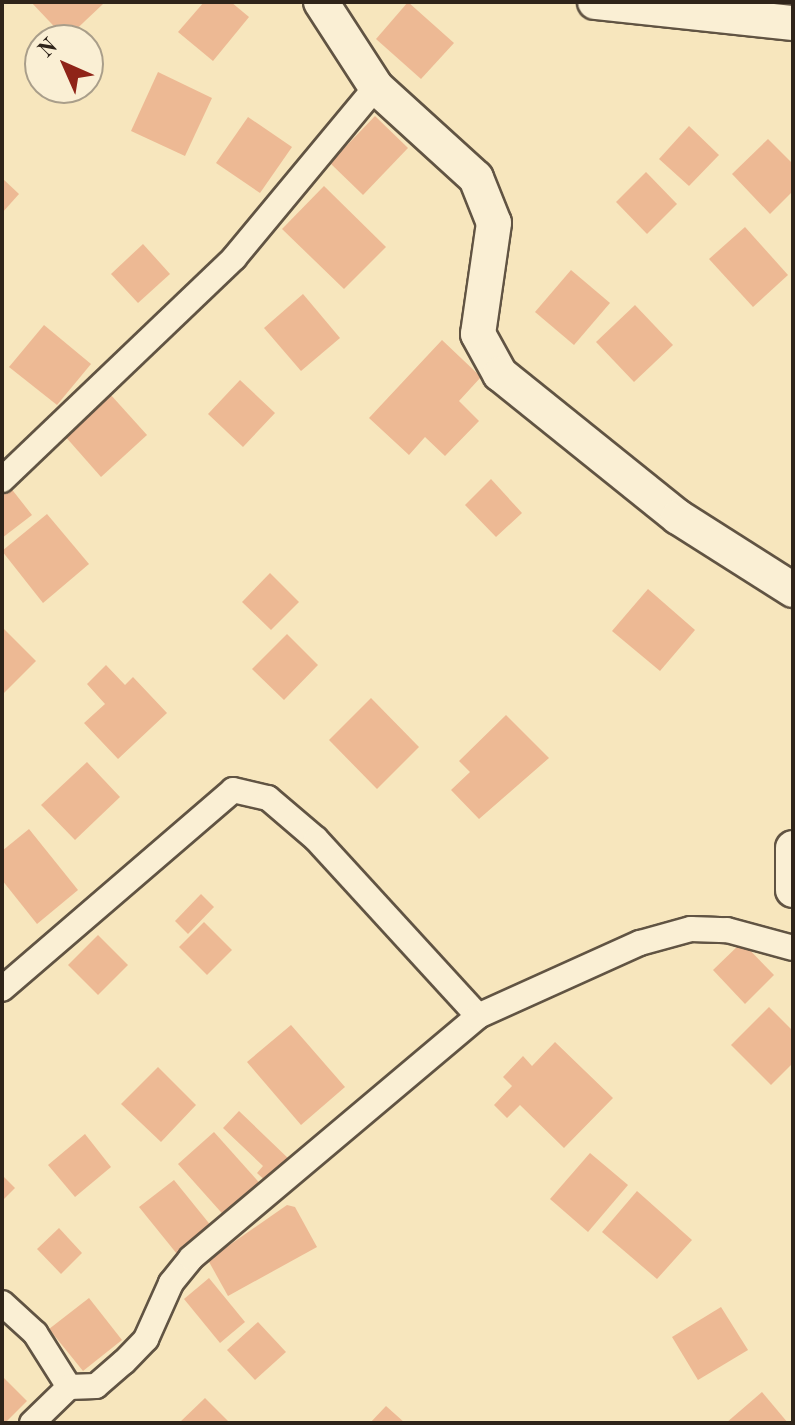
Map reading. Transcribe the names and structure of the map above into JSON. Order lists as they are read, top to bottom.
{
  "north": "top left"
}
